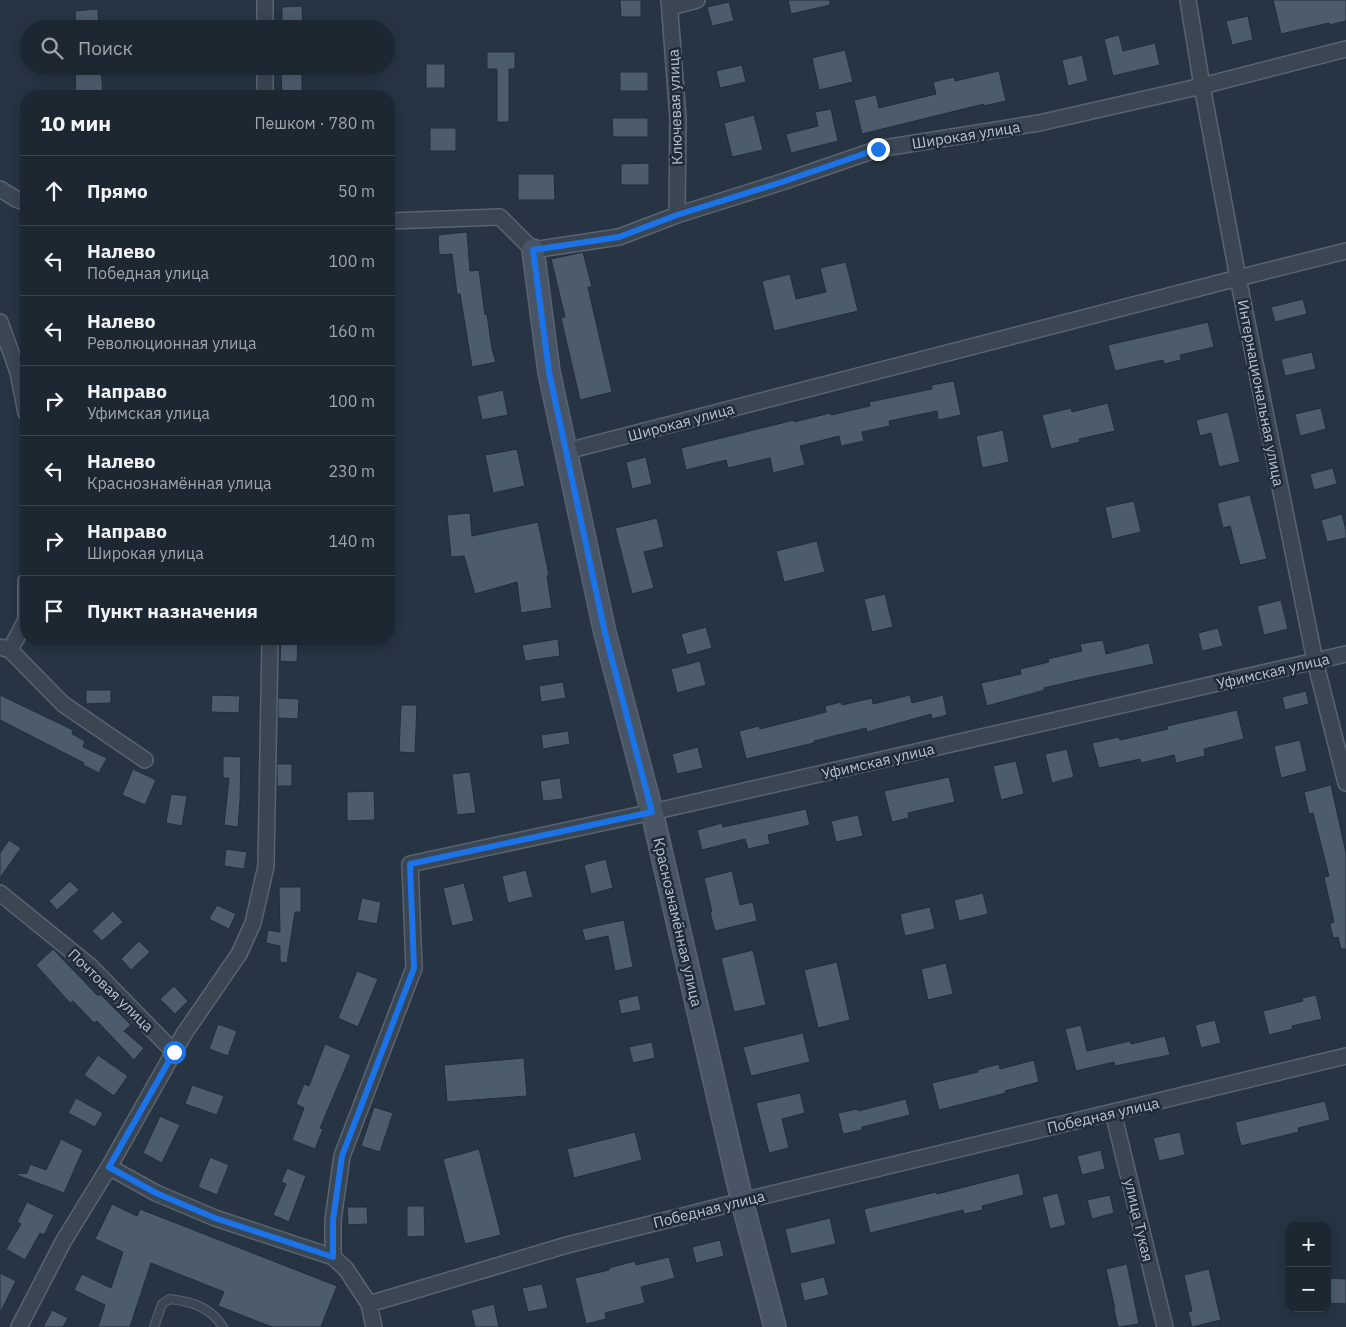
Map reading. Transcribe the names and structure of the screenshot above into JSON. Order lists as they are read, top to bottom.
{
  "streets": {
    "street": [
      "Ключевая улица",
      "Широкая улица",
      "Интернациональная улица",
      "Уфимская улица",
      "Краснознамённая улица",
      "Почтовая улица",
      "Победная улица",
      "улица Тукая"
    ]
  },
  "crossings": [
    ["Ключевая улица", "Широкая улица"],
    ["Широкая улица", "Интернациональная улица"],
    ["Широкая улица", "Краснознамённая улица"],
    ["Интернациональная улица", "Уфимская улица"],
    ["Уфимская улица", "Краснознамённая улица"],
    ["Краснознамённая улица", "Победная улица"],
    ["Победная улица", "улица Тукая"]
  ],
  "page": {
    "search": "Поиск",
    "heading": ["10 мин", "Пешком · 780 m"],
    "list": [
      ["Прямо", "50 m"],
      ["Налево", "Победная улица", "100 m"],
      ["Налево", "Революционная улица", "160 m"],
      ["Направо", "Уфимская улица", "100 m"],
      ["Налево", "Краснознамённая улица", "230 m"],
      ["Направо", "Широкая улица", "140 m"],
      "Пункт назначения"
    ],
    "map_buttons": ["+", "−"]
  }
}
